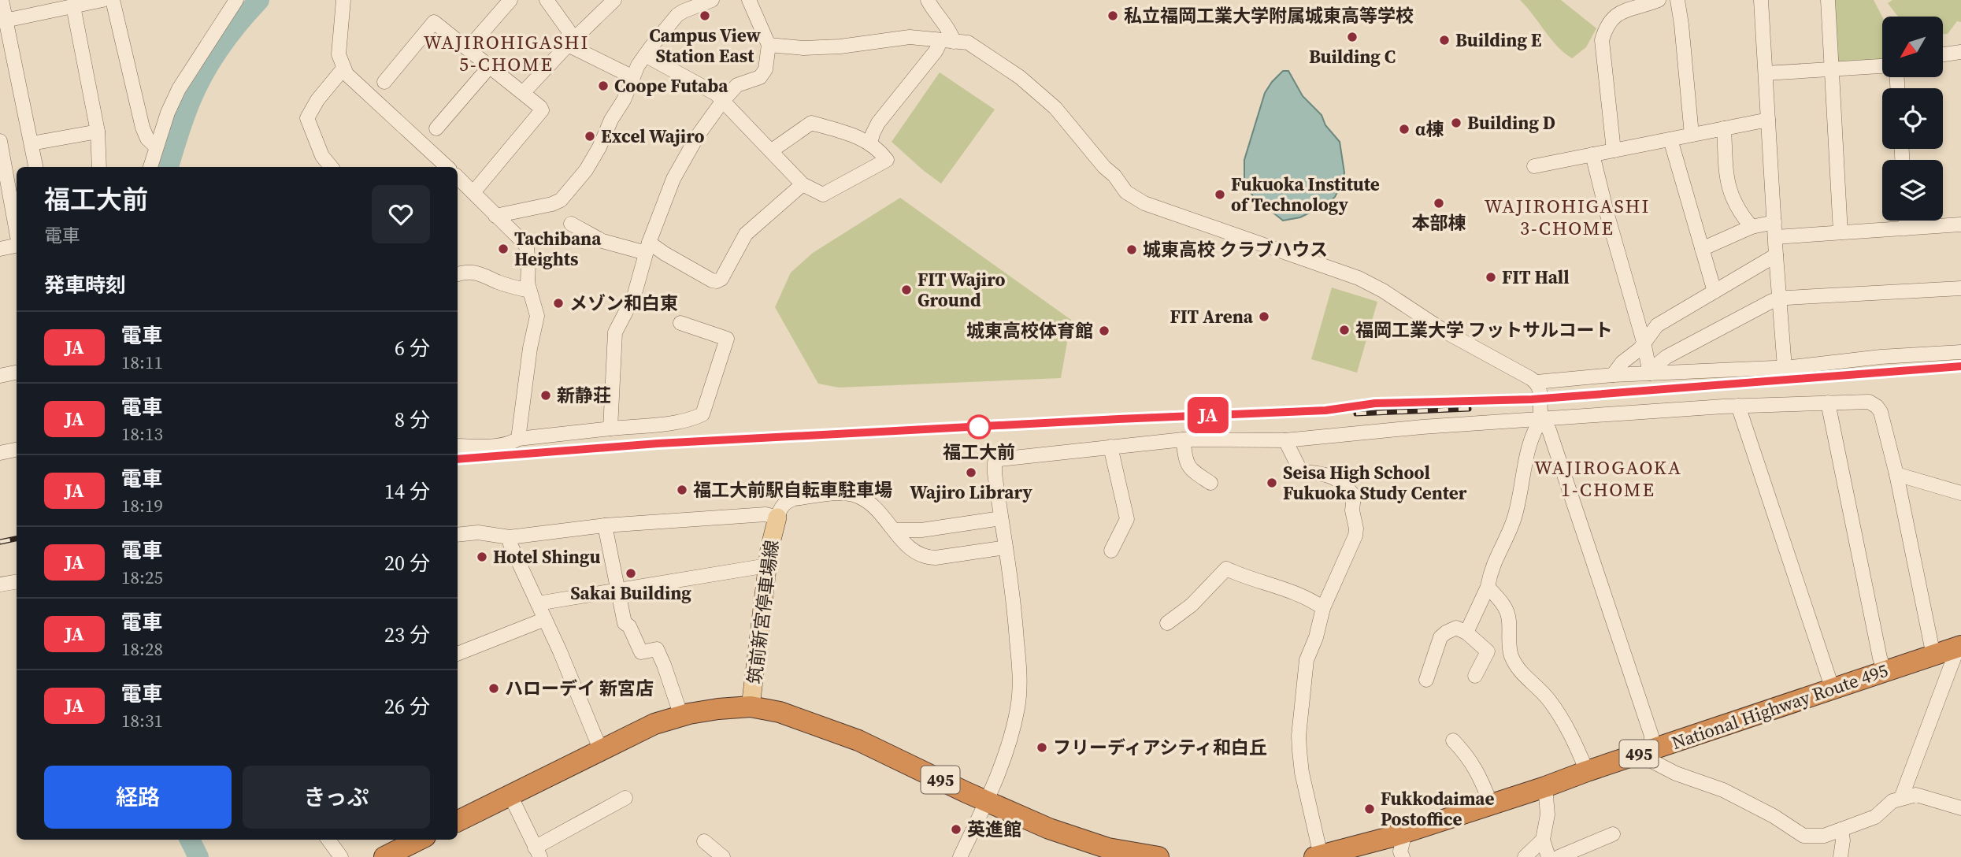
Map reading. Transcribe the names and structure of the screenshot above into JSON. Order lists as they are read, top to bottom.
{
  "streets": {
    "highway": ["National Highway Route 495", "495"],
    "main road": ["筑前新宮停車場線"]
  },
  "crossings": [
    ["筑前新宮停車場線", "495"]
  ],
  "districts": ["WAJIROHIGASHI 5-CHOME", "WAJIROHIGASHI 3-CHOME", "WAJIROGAOKA 1-CHOME"],
  "places": [
    "Campus View Station East",
    "私立福岡工業大学附属城東高等学校",
    "Building C",
    "Building E",
    "Coope Futaba",
    "Building D",
    "α棟",
    "Excel Wajiro",
    "Fukuoka Institute of Technology",
    "本部棟",
    "Tachibana Heights",
    "城東高校 クラブハウス",
    "FIT Hall",
    "FIT Wajiro Ground",
    "メゾン和白東",
    "FIT Arena",
    "福岡工業大学 フットサルコート",
    "城東高校体育館",
    "新静荘",
    "福工大前",
    "Wajiro Library",
    "Seisa High School Fukuoka Study Center",
    "福工大前駅自転車駐車場",
    "Hotel Shingu",
    "Sakai Building",
    "ハローデイ 新宮店",
    "フリーディアシティ和白丘",
    "Fukkodaimae Postoffice",
    "英進館"
  ],
  "north": "bottom left",
  "page": {
    "on_map": "JA",
    "heading": [
      ["福工大前", "電車"],
      "発車時刻"
    ],
    "list": [
      {
        "mark": "JA",
        "name": "電車",
        "note": "18:11",
        "value": "6 分"
      },
      {
        "mark": "JA",
        "name": "電車",
        "note": "18:13",
        "value": "8 分"
      },
      {
        "mark": "JA",
        "name": "電車",
        "note": "18:19",
        "value": "14 分"
      },
      {
        "mark": "JA",
        "name": "電車",
        "note": "18:25",
        "value": "20 分"
      },
      {
        "mark": "JA",
        "name": "電車",
        "note": "18:28",
        "value": "23 分"
      },
      {
        "mark": "JA",
        "name": "電車",
        "note": "18:31",
        "value": "26 分"
      }
    ],
    "buttons": ["経路", "きっぷ"]
  }
}
